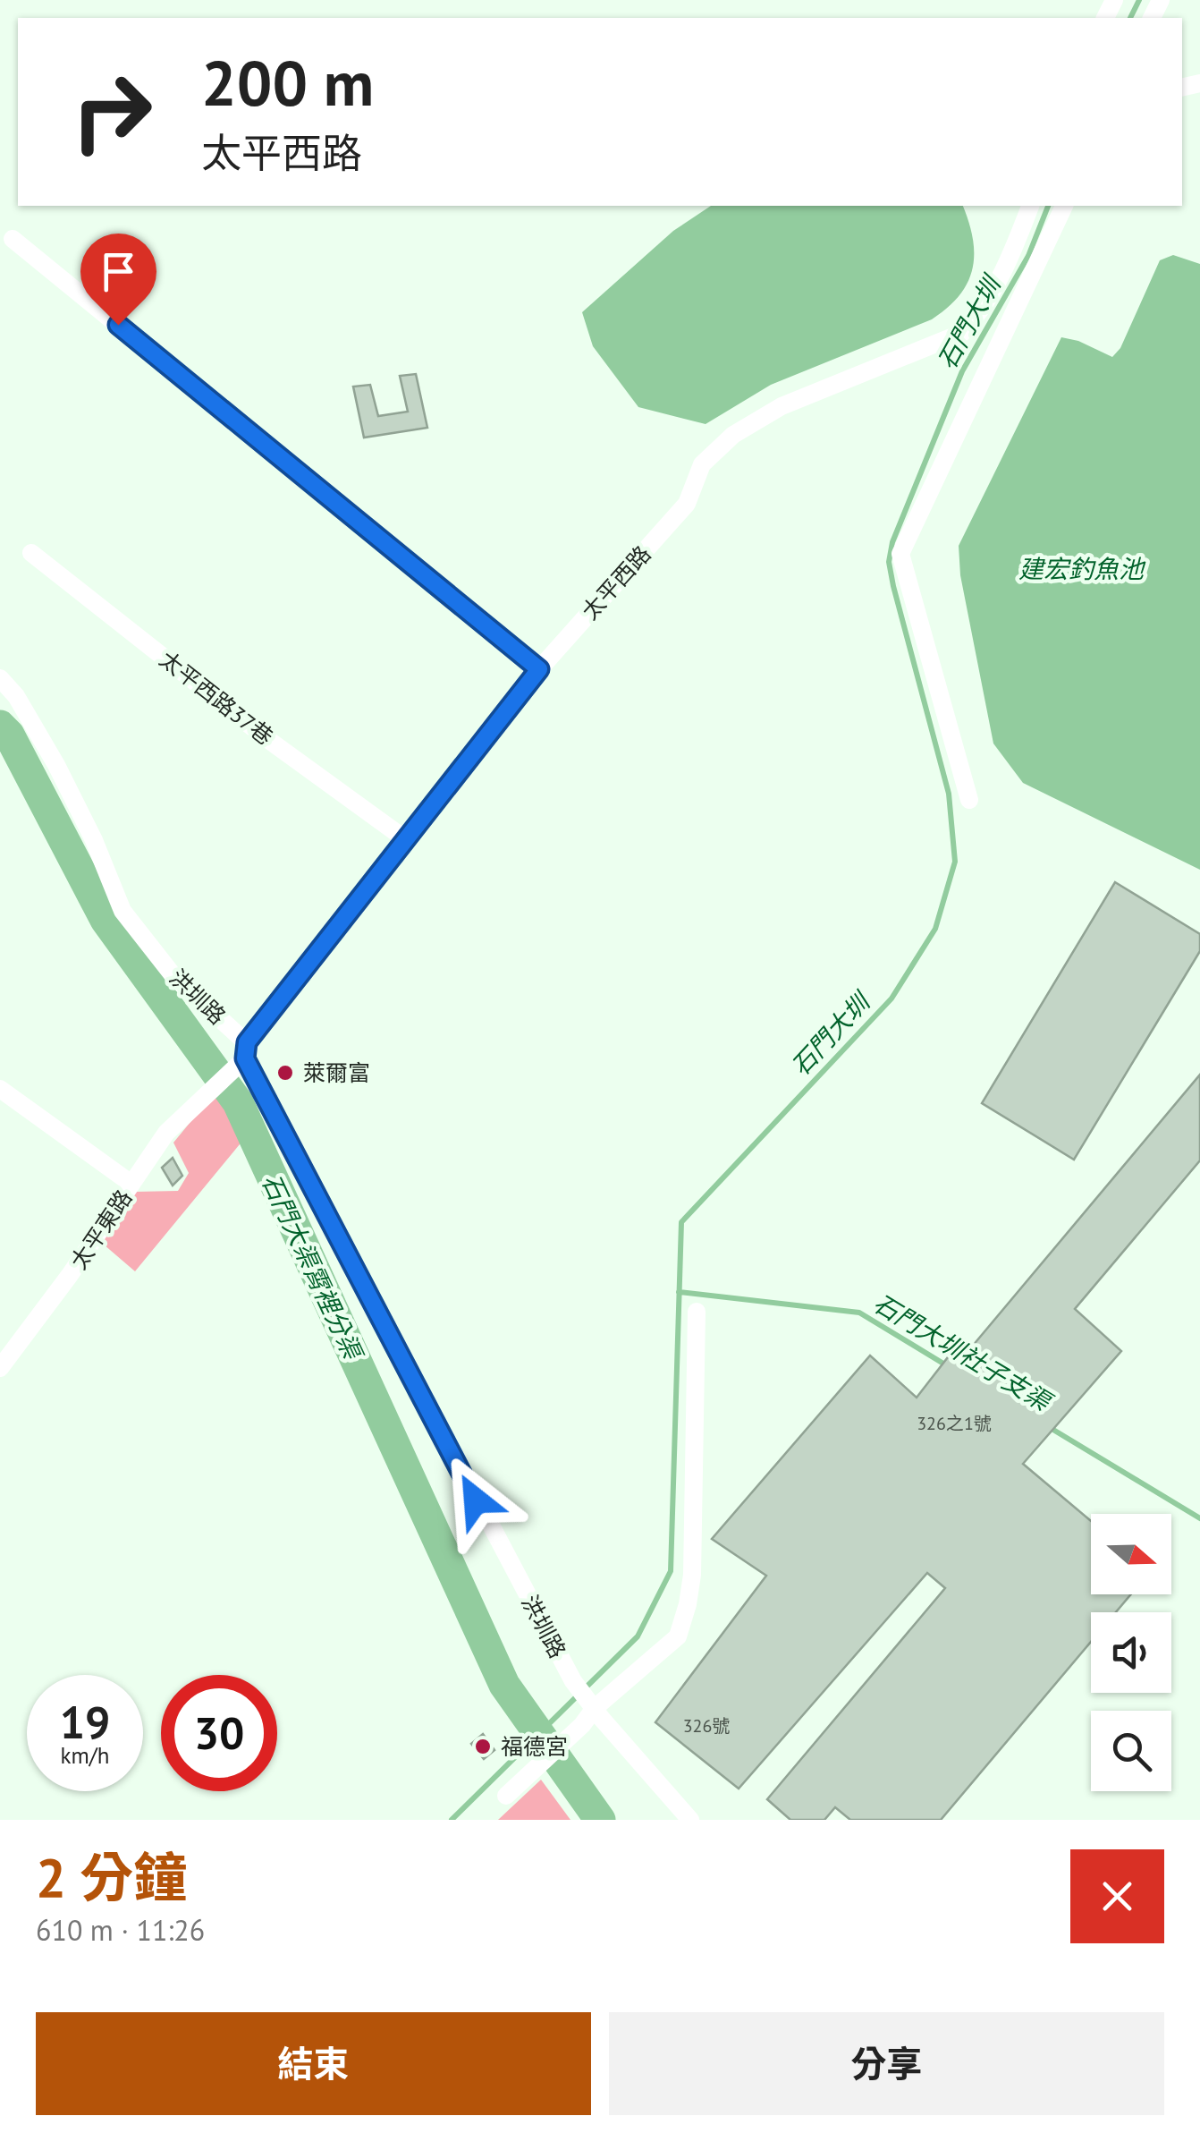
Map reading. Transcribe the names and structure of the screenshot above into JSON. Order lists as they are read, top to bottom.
{
  "streets": {
    "street": [
      "太平西路",
      "太平西路37巷",
      "洪圳路",
      "太平東路"
    ]
  },
  "crossings": [
    ["太平西路", "太平西路37巷"],
    ["太平西路", "洪圳路"],
    ["太平西路", "太平東路"],
    ["洪圳路", "太平東路"]
  ],
  "water": [
    "石門大圳",
    "建宏釣魚池",
    "石門大渠霄裡分渠",
    "石門大圳社子支渠"
  ],
  "places": ["萊爾富", "福德宮"],
  "house_numbers": ["326之1號", "326號"],
  "north": "right",
  "page": {
    "turn": ["200 m", "太平西路"],
    "speed": "19 km/h",
    "limit": "30",
    "heading": ["2 分鐘", "610 m · 11:26"],
    "buttons": ["結束", "分享"]
  }
}
